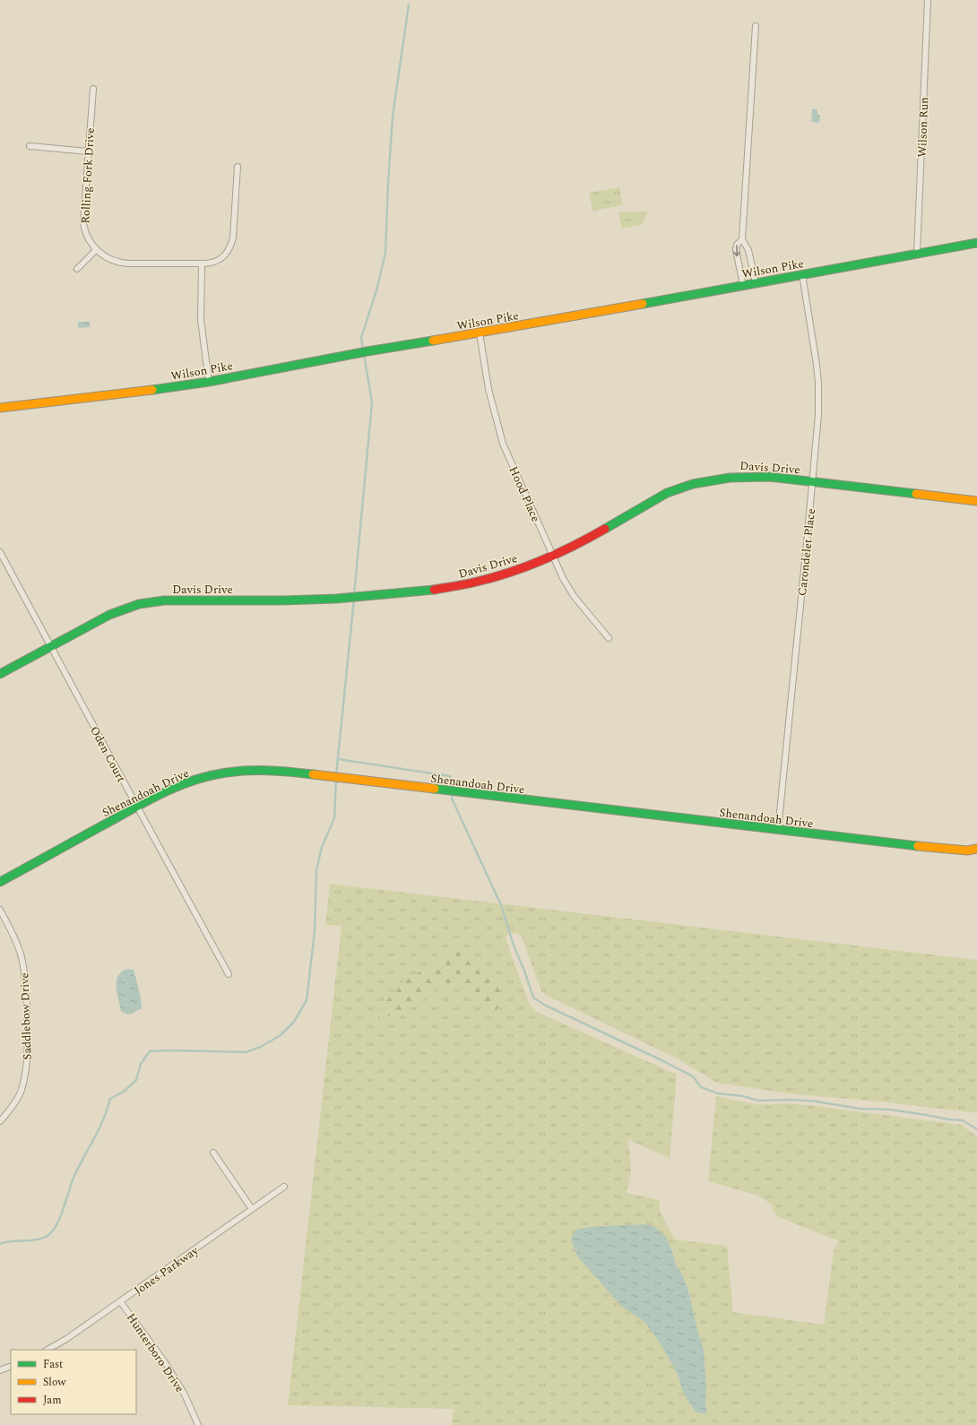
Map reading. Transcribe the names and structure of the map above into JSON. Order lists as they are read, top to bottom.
{
  "streets": {
    "street": [
      "Wilson Run",
      "Rolling Fork Drive",
      "Wilson Pike",
      "Davis Drive",
      "Hood Place",
      "Carondelet Place",
      "Oden Court",
      "Shenandoah Drive",
      "Saddlebow Drive",
      "Jones Parkway",
      "Hunterboro Drive"
    ]
  },
  "crossings": [
    ["Wilson Run", "Wilson Pike"],
    ["Wilson Pike", "Hood Place"],
    ["Wilson Pike", "Carondelet Place"],
    ["Davis Drive", "Hood Place"],
    ["Davis Drive", "Carondelet Place"],
    ["Davis Drive", "Oden Court"],
    ["Carondelet Place", "Shenandoah Drive"],
    ["Oden Court", "Shenandoah Drive"],
    ["Jones Parkway", "Hunterboro Drive"]
  ],
  "legend": ["Fast", "Slow", "Jam"]
}
